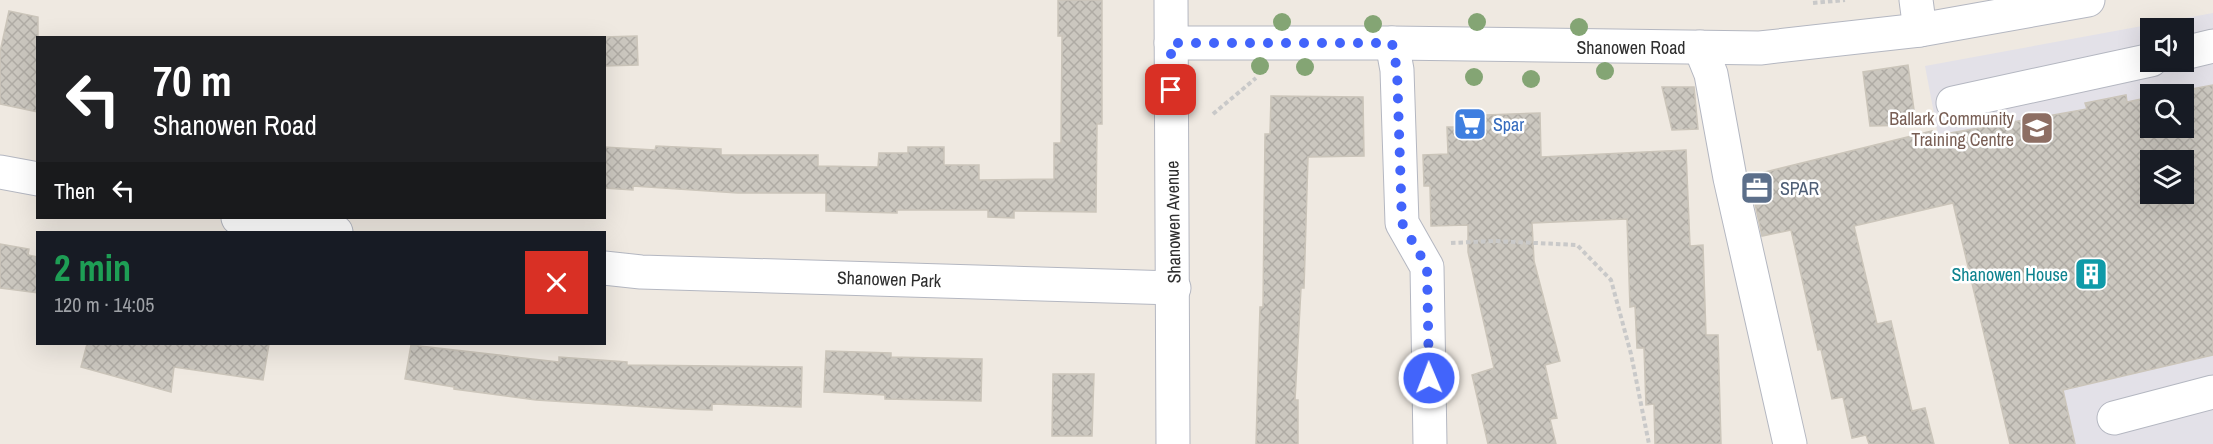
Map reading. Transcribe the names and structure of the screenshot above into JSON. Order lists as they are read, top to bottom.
{
  "streets": {
    "street": ["Shanowen Road", "Shanowen Avenue", "Shanowen Park"]
  },
  "crossings": [
    ["Shanowen Road", "Shanowen Avenue"],
    ["Shanowen Avenue", "Shanowen Park"]
  ],
  "places": {
    "supermarket": ["Spar"],
    "school or university": ["Ballark Community Training Centre"],
    "office": ["SPAR"],
    "building": ["Shanowen House"]
  },
  "page": {
    "turn": ["70 m", "Shanowen Road"],
    "then": "Then",
    "heading": ["2 min", "120 m · 14:05"]
  }
}
